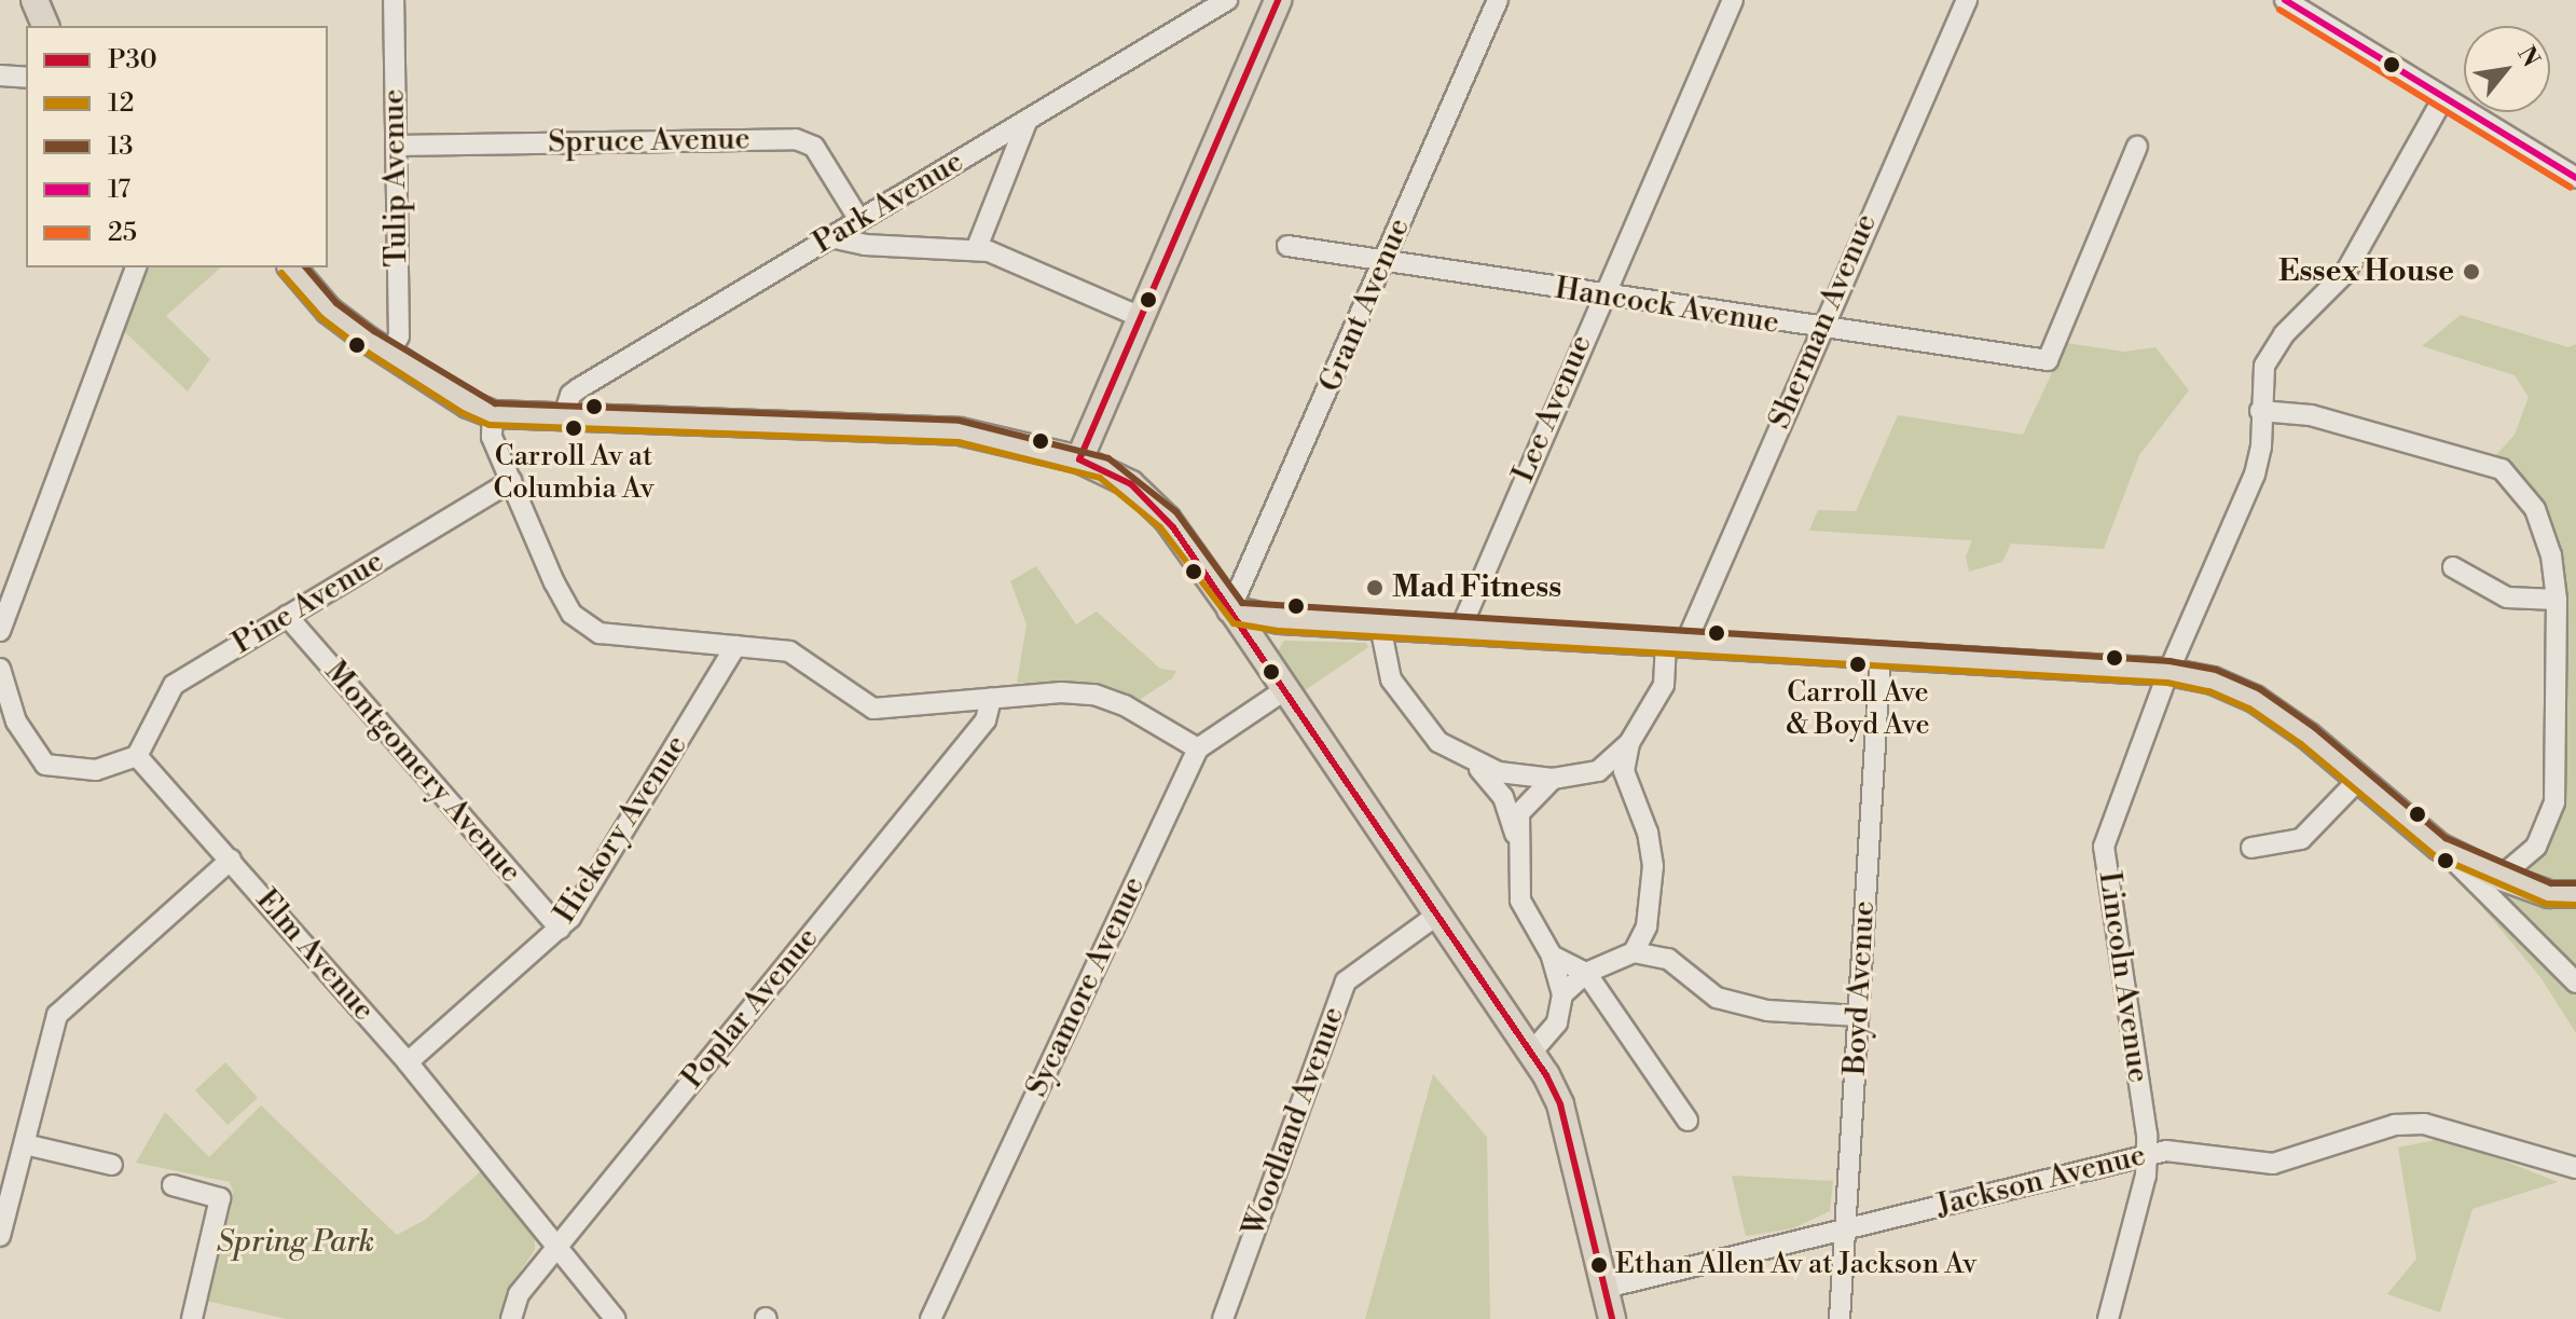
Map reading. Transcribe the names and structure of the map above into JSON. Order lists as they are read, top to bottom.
{
  "streets": {
    "street": [
      "Spruce Avenue",
      "Tulip Avenue",
      "Park Avenue",
      "Grant Avenue",
      "Hancock Avenue",
      "Sherman Avenue",
      "Lee Avenue",
      "Pine Avenue",
      "Montgomery Avenue",
      "Hickory Avenue",
      "Elm Avenue",
      "Lincoln Avenue",
      "Sycamore Avenue",
      "Boyd Avenue",
      "Poplar Avenue",
      "Woodland Avenue",
      "Jackson Avenue"
    ]
  },
  "crossings": [
    ["Spruce Avenue", "Tulip Avenue"],
    ["Spruce Avenue", "Park Avenue"],
    ["Grant Avenue", "Hancock Avenue"],
    ["Hancock Avenue", "Sherman Avenue"],
    ["Hancock Avenue", "Lee Avenue"],
    ["Pine Avenue", "Montgomery Avenue"],
    ["Pine Avenue", "Elm Avenue"],
    ["Montgomery Avenue", "Hickory Avenue"],
    ["Hickory Avenue", "Elm Avenue"],
    ["Elm Avenue", "Poplar Avenue"],
    ["Lincoln Avenue", "Jackson Avenue"],
    ["Boyd Avenue", "Jackson Avenue"]
  ],
  "parks": ["Spring Park"],
  "places": [
    "Essex House",
    "Carroll Av at Columbia Av",
    "Mad Fitness",
    "Carroll Ave & Boyd Ave",
    "Ethan Allen Av at Jackson Av"
  ],
  "lines": [
    "transit line P30",
    "transit line 17",
    "transit line 25",
    "transit line 13",
    "transit line 12"
  ],
  "legend": [
    "P30",
    "12",
    "13",
    "17",
    "25"
  ],
  "north": "top right"
}
